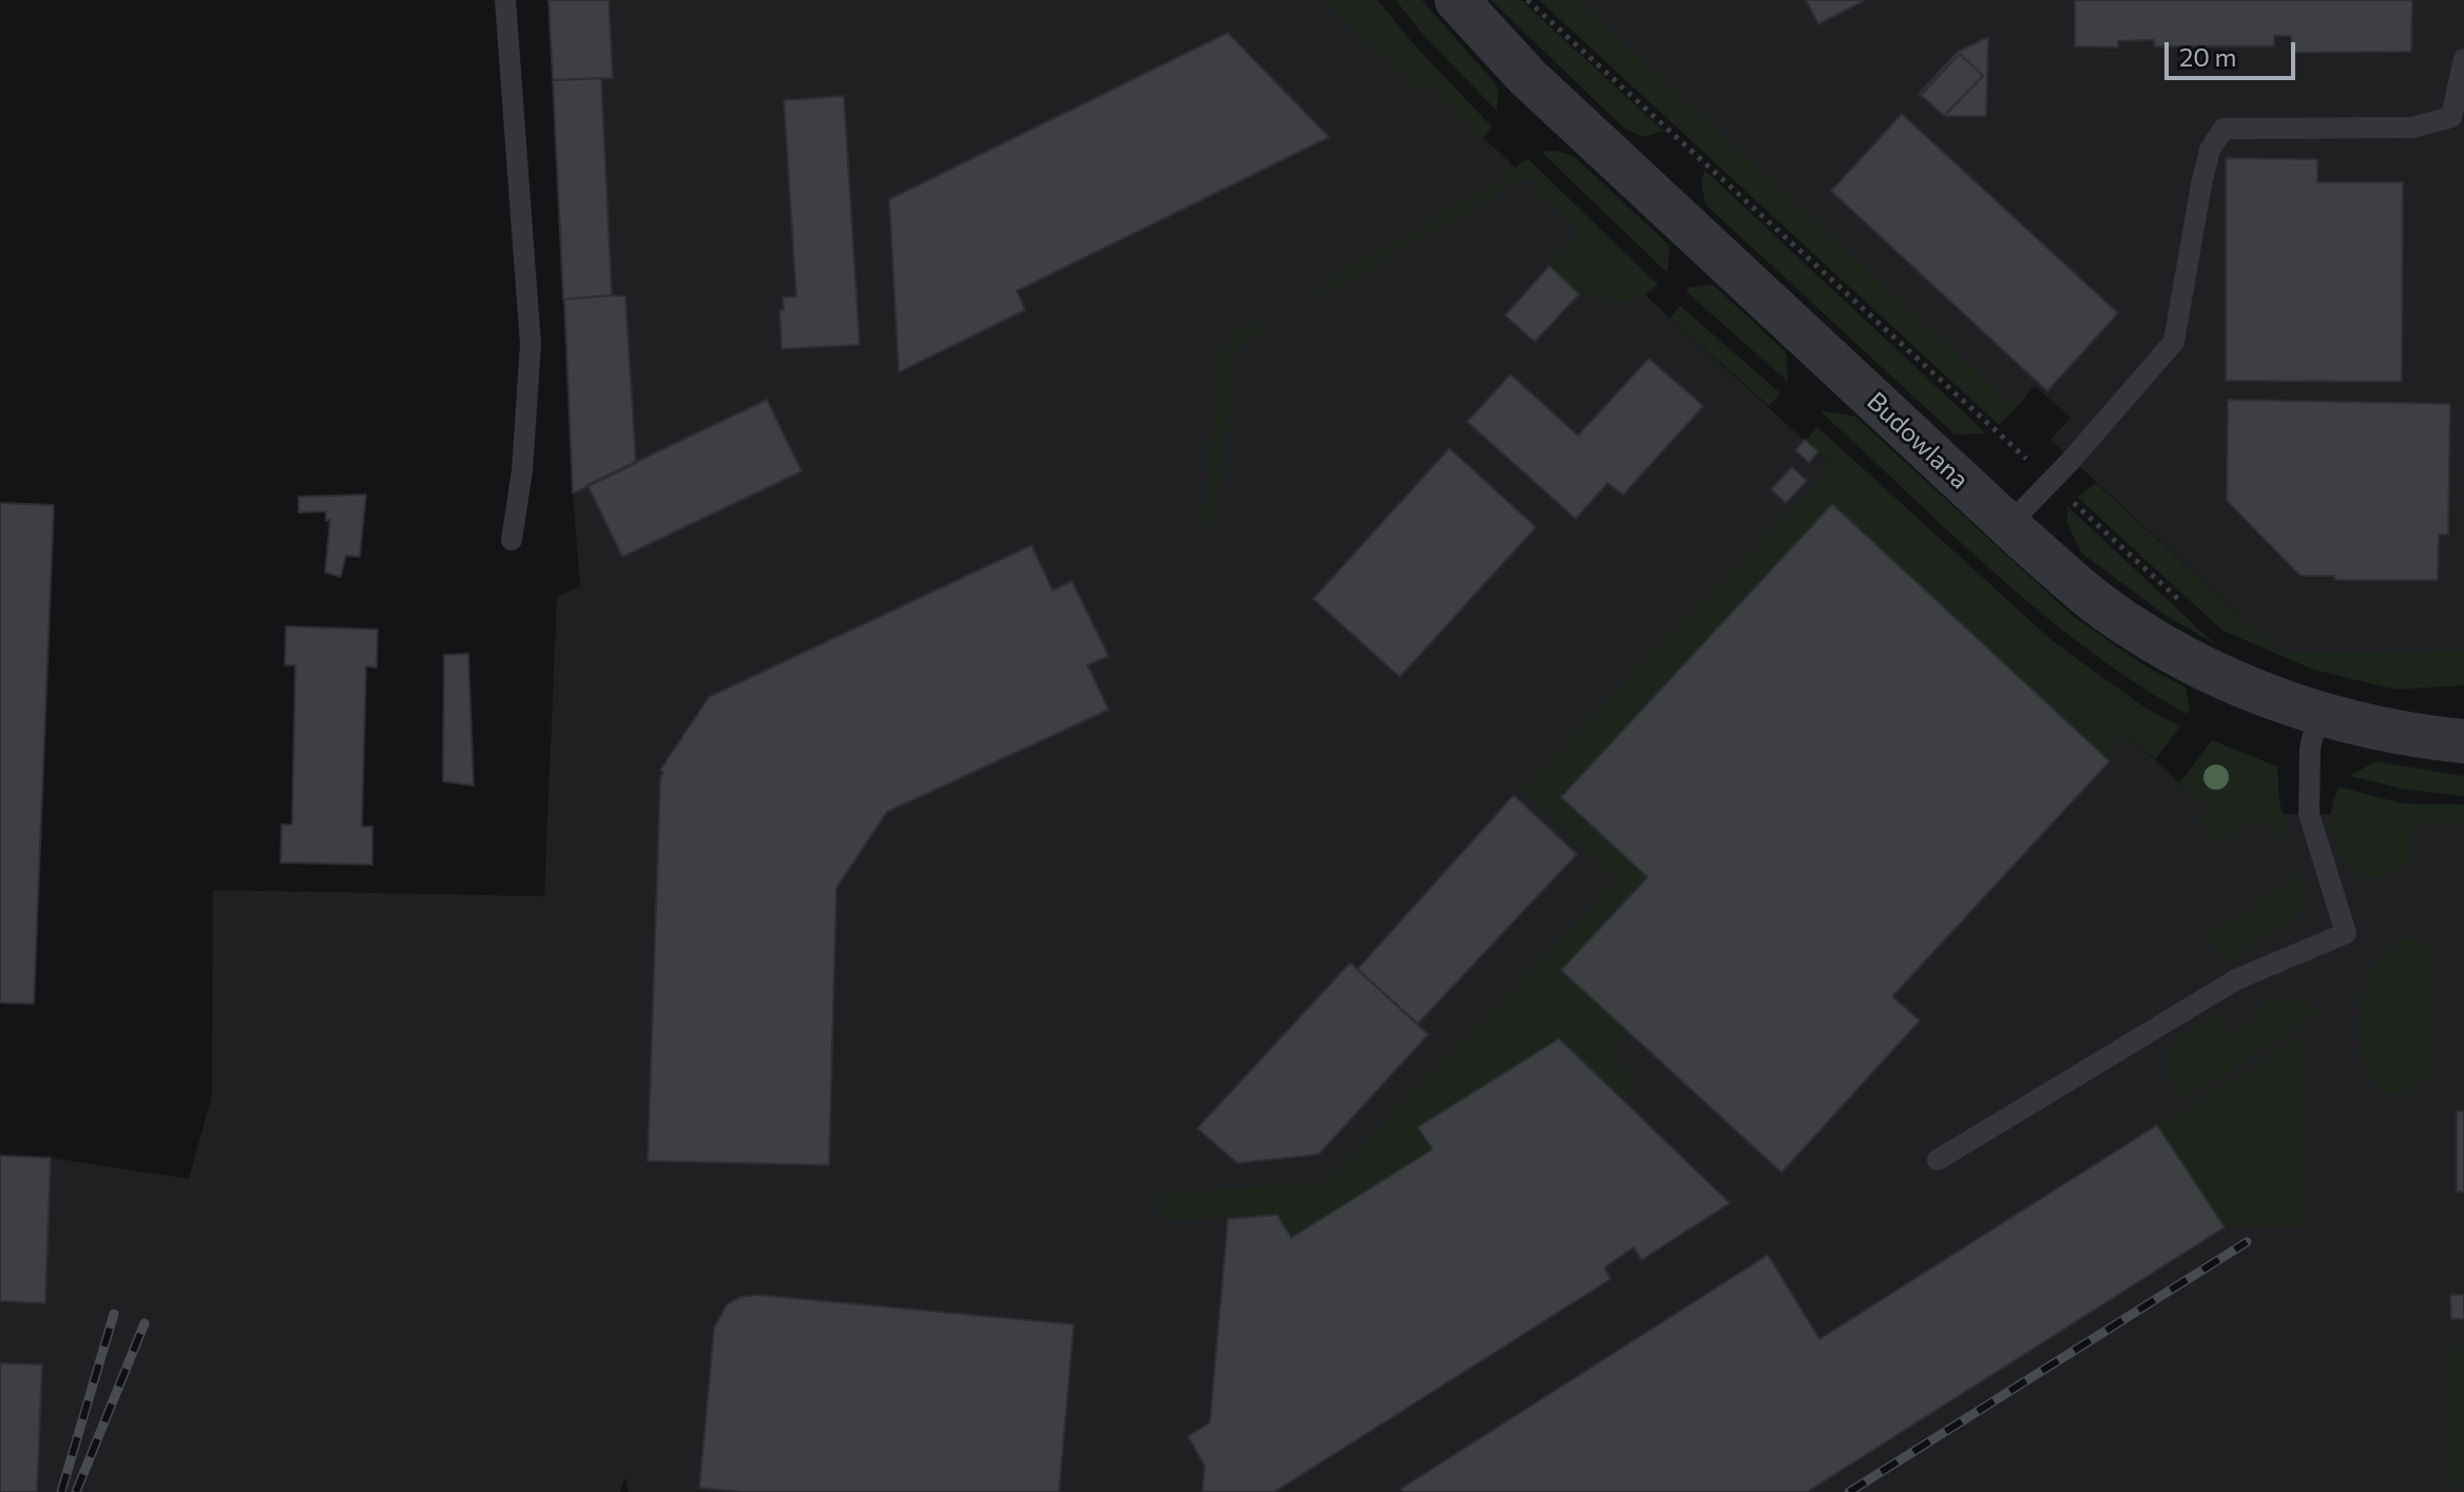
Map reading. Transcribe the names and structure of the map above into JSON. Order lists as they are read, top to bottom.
{
  "streets": {
    "street": ["Budowlana"]
  },
  "scale_bar": "20 m"
}
